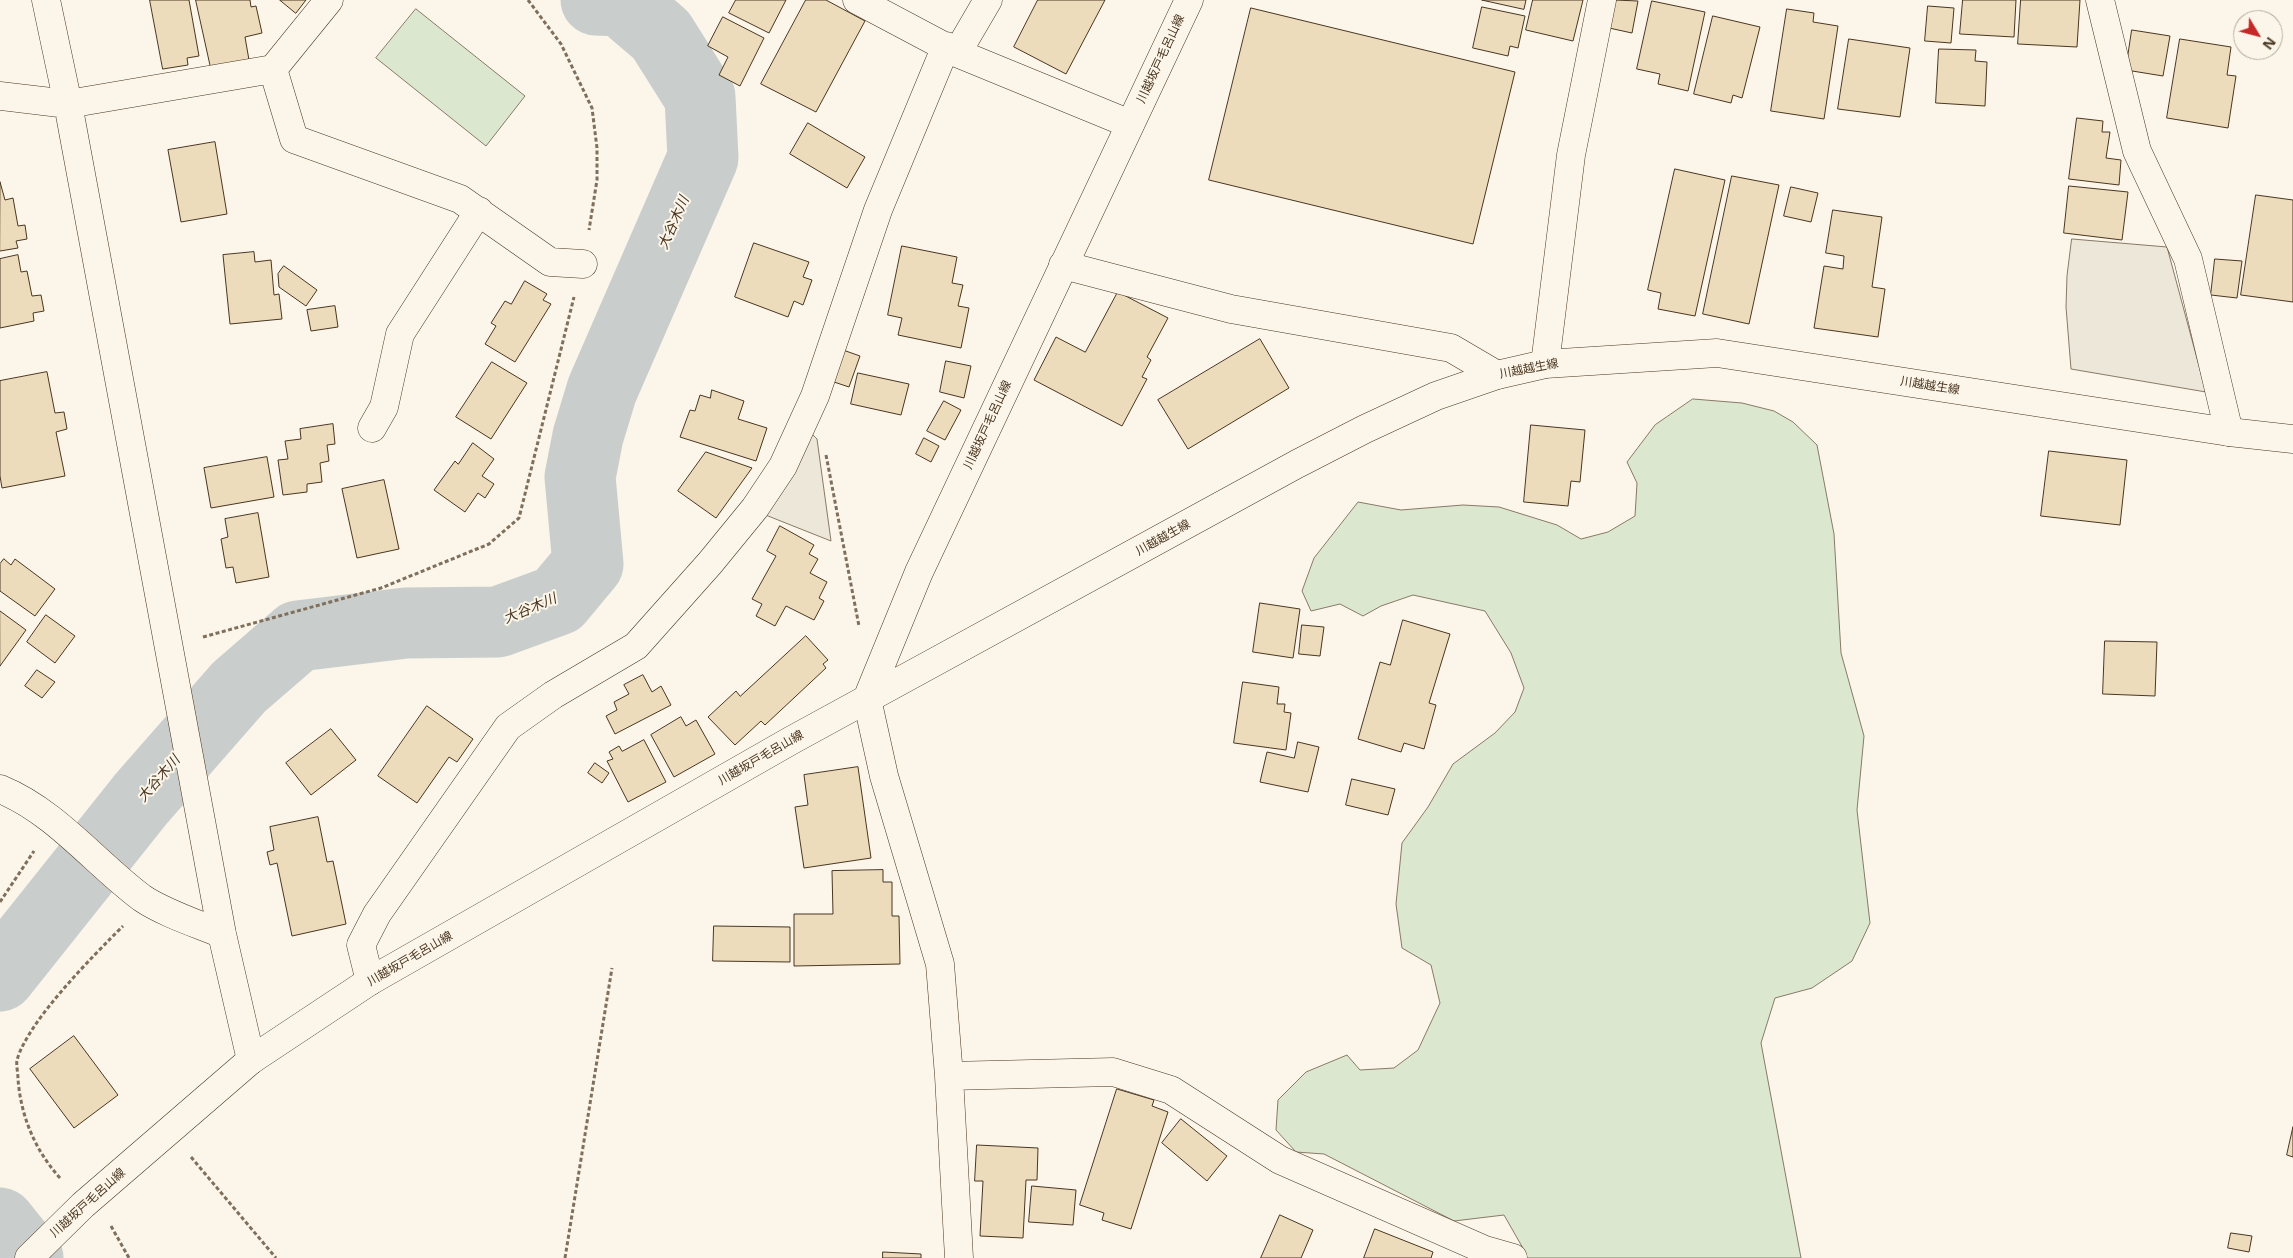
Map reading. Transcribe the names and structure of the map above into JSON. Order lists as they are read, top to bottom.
{
  "streets": {
    "street": ["川越坂戸毛呂山線", "川越越生線"]
  },
  "crossings": [
    ["川越坂戸毛呂山線", "川越越生線"]
  ],
  "water": ["大谷木川"],
  "north": "bottom right"
}
